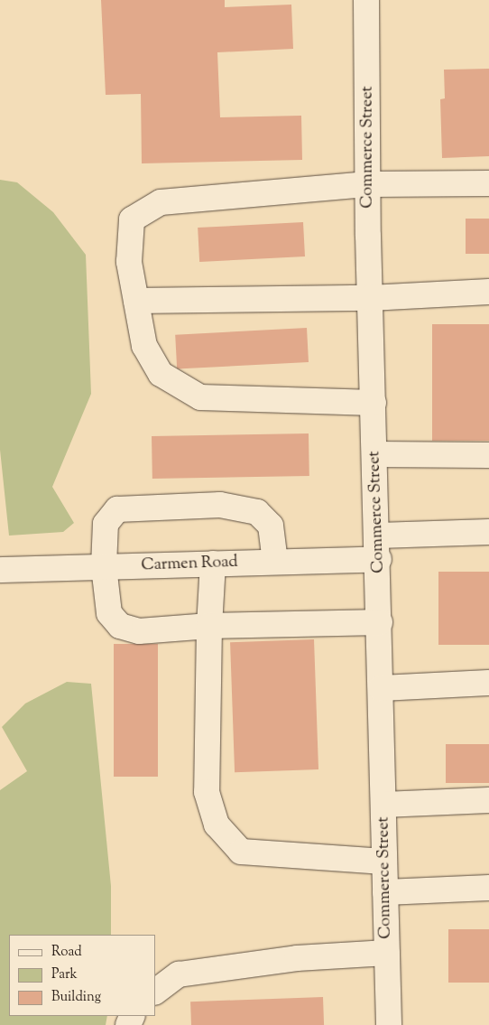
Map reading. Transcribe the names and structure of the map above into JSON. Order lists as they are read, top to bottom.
{
  "streets": {
    "street": ["Commerce Street", "Carmen Road"]
  },
  "crossings": [
    ["Commerce Street", "Carmen Road"]
  ],
  "legend": ["Road", "Park", "Building"]
}
